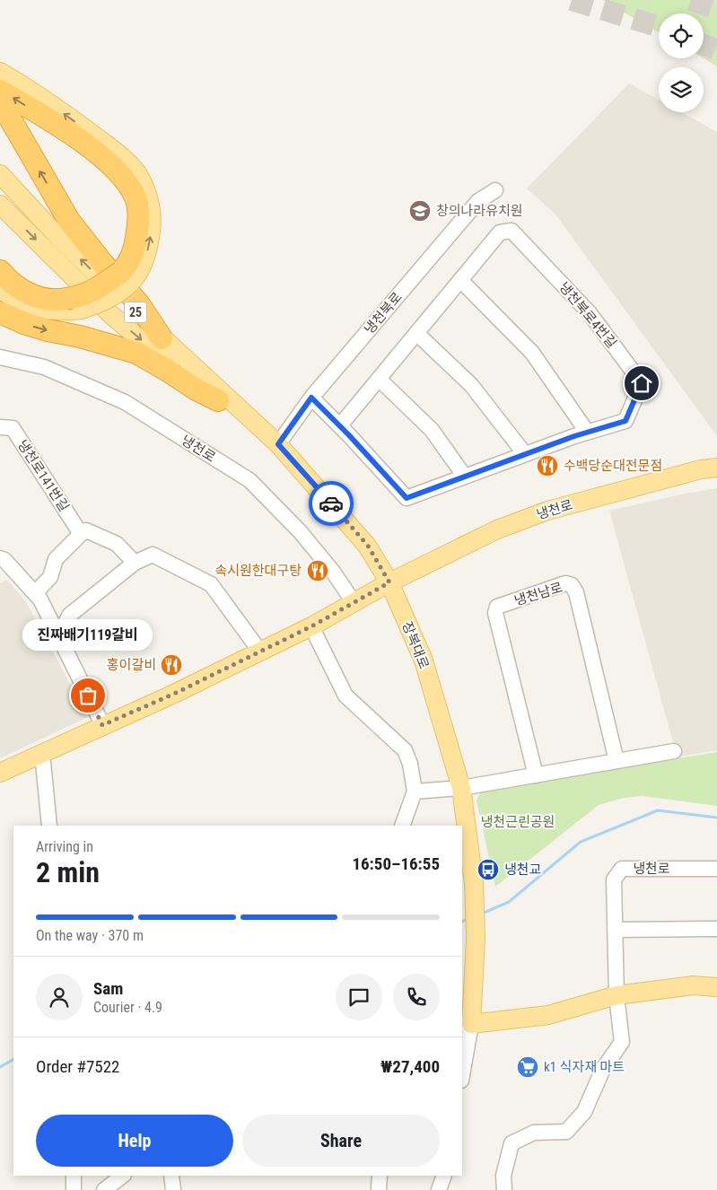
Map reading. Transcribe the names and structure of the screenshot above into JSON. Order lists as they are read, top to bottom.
{
  "streets": {
    "main road": ["25", "냉천로", "장복대로"],
    "street": [
      "냉천북로",
      "냉천북로4번길",
      "냉천로141번길",
      "냉천남로"
    ]
  },
  "crossings": [
    ["25", "냉천북로"],
    ["25", "장복대로"],
    ["냉천북로", "냉천북로4번길"],
    ["냉천북로", "장복대로"],
    ["냉천로", "장복대로"]
  ],
  "parks": ["냉천근린공원"],
  "places": {
    "school or university": ["창의나라유치원"],
    "restaurant": ["수백당순대전문점", "속시원한대구탕", "홍이갈비"],
    "other": ["진짜배기119갈비"],
    "bus stop": ["냉천교"],
    "supermarket": ["k1 식자재 마트"]
  },
  "page": {
    "bubble": "진짜배기119갈비",
    "heading": ["2 min", "Arriving in", "16:50–16:55"],
    "panel": [
      "Sam",
      "Courier · 4.9",
      "Order #7522",
      "₩27,400"
    ],
    "bar": "On the way · 370 m",
    "buttons": ["Help", "Share"]
  }
}
